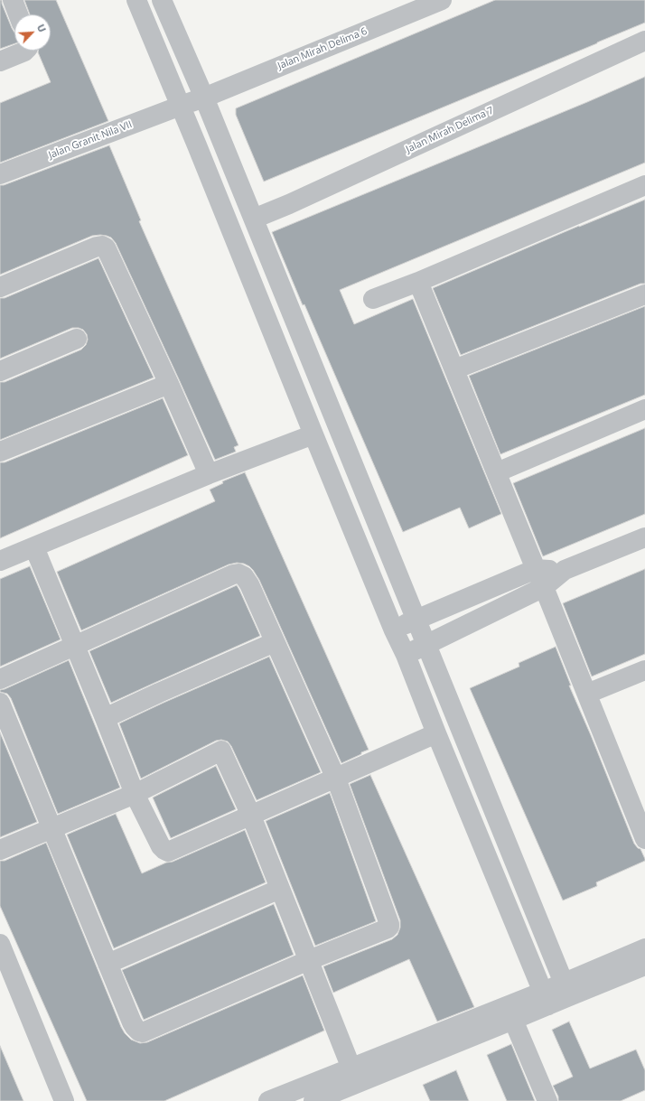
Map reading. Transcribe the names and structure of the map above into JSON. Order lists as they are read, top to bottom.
{
  "streets": {
    "street": ["Jalan Mirah Delima 6", "Jalan Mirah Delima 7", "Jalan Granit Nila VII"]
  },
  "crossings": [
    ["Jalan Mirah Delima 6", "Jalan Granit Nila VII"]
  ],
  "north": "top right"
}
